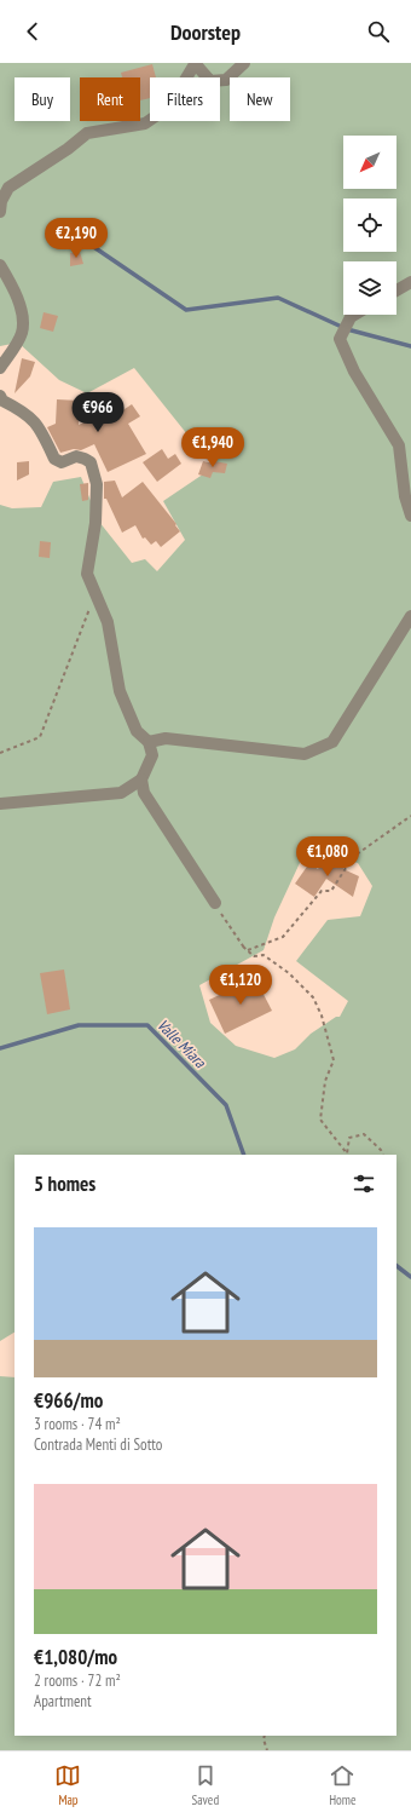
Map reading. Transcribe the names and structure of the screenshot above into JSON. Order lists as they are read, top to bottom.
{
  "water": ["Valle Miara"],
  "north": "bottom left",
  "page": {
    "header": "Doorstep",
    "chip": [
      "Buy",
      "Rent",
      "Filters",
      "New"
    ],
    "price": [
      "€2,190",
      "€966",
      "€1,940",
      "€1,080",
      "€1,120"
    ],
    "heading": "5 homes",
    "list": [
      {
        "name": "€966/mo",
        "note": "3 rooms · 74 m² · Contrada Menti di Sotto"
      },
      {
        "name": "€1,080/mo",
        "note": "2 rooms · 72 m² · Apartment"
      }
    ],
    "tabs": ["Map", "Saved", "Home"]
  }
}
